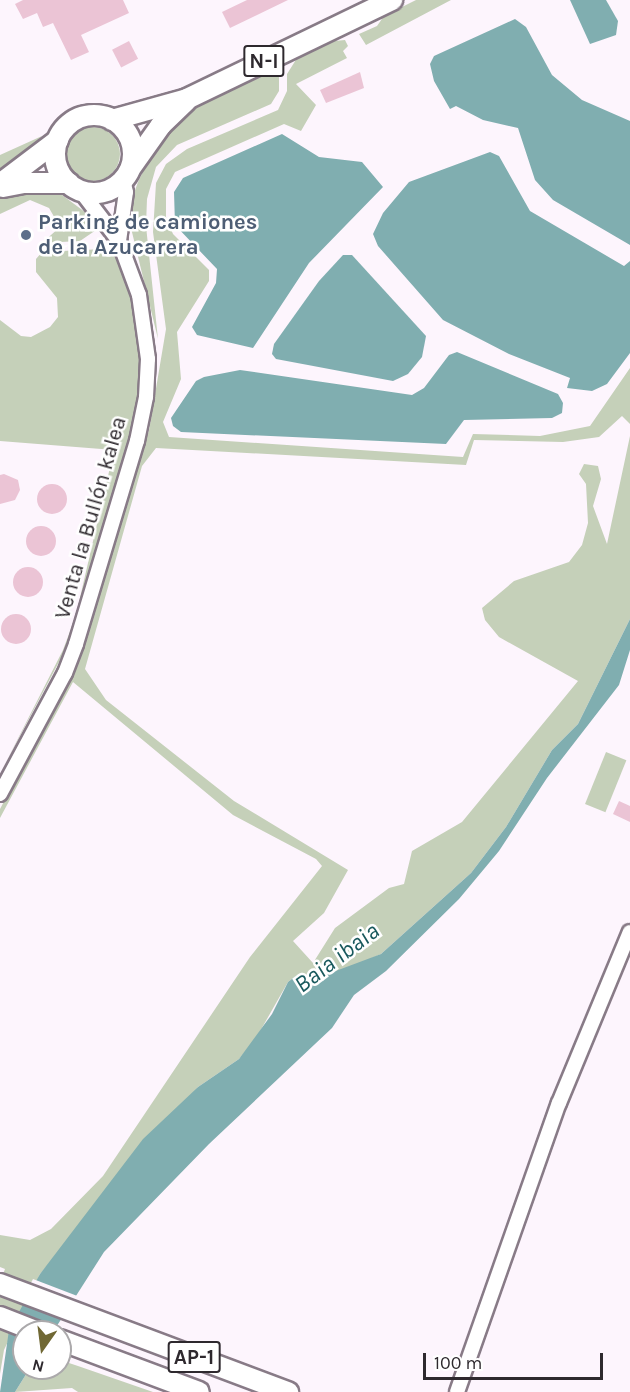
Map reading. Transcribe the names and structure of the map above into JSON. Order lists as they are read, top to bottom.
{
  "streets": {
    "highway": ["N-I", "AP-1"],
    "street": ["Venta la Bullón kalea"]
  },
  "water": ["Baia ibaia"],
  "places": ["Parking de camiones de la Azucarera"],
  "scale_bar": "100 m",
  "north": "bottom"
}
